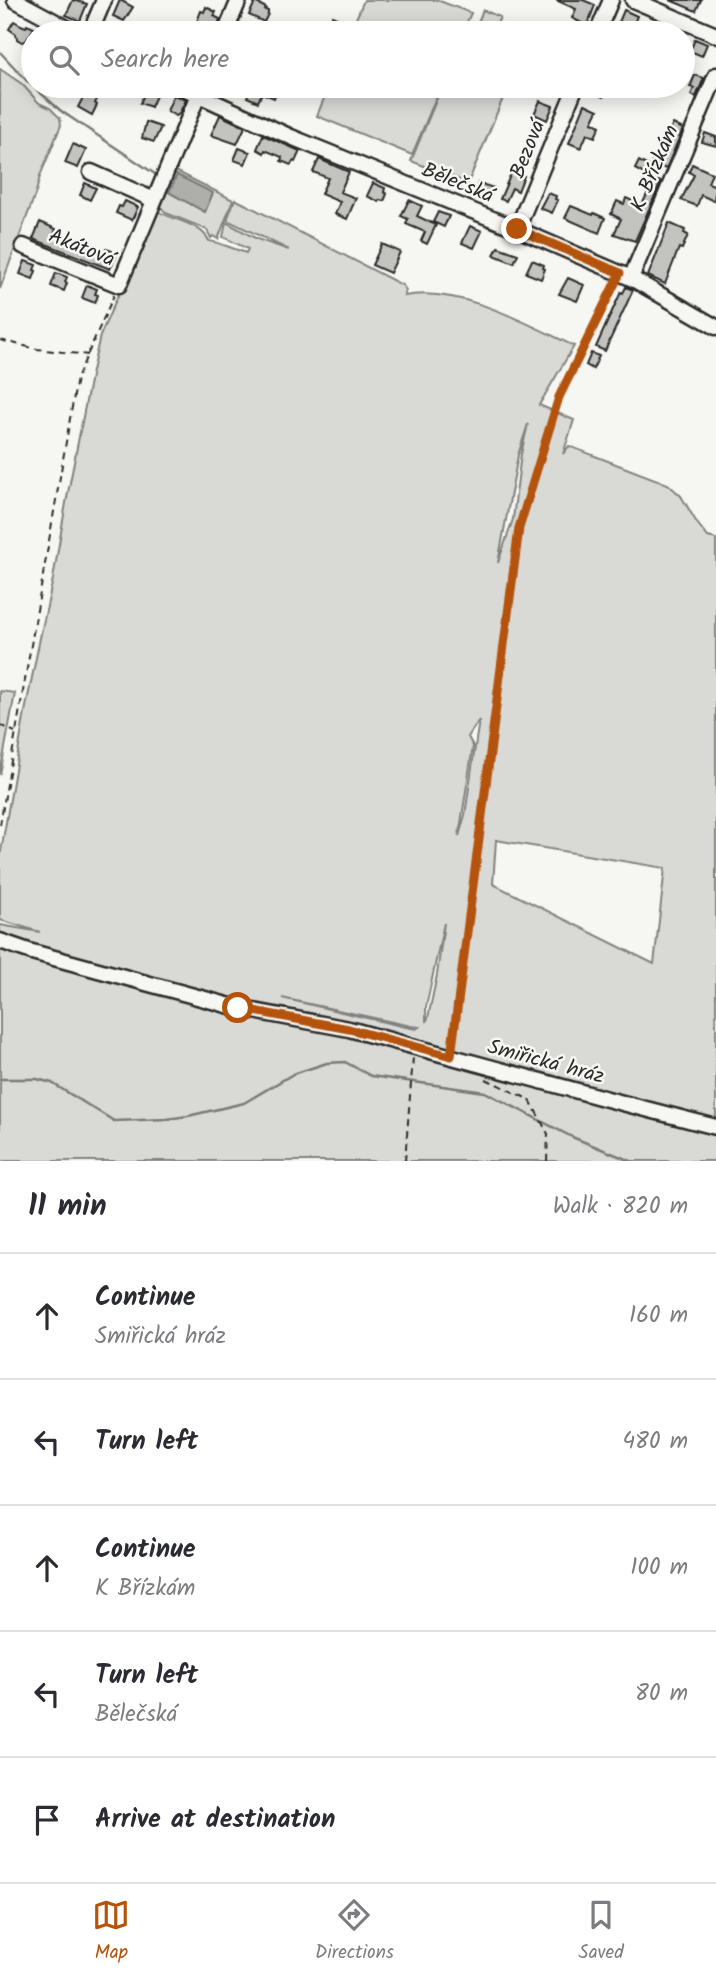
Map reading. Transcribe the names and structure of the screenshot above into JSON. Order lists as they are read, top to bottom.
{
  "streets": {
    "street": [
      "Bezová",
      "K Břízkám",
      "Bělečská",
      "Akátová",
      "Smiřická hráz"
    ]
  },
  "crossings": [
    ["Bezová", "Bělečská"],
    ["K Břízkám", "Bělečská"]
  ],
  "page": {
    "search": "Search here",
    "heading": ["11 min", "Walk · 820 m"],
    "list": [
      ["Continue", "Smiřická hráz", "160 m"],
      ["Turn left", "480 m"],
      ["Continue", "K Břízkám", "100 m"],
      ["Turn left", "Bělečská", "80 m"],
      "Arrive at destination"
    ],
    "nav": ["Map", "Directions", "Saved"]
  }
}
